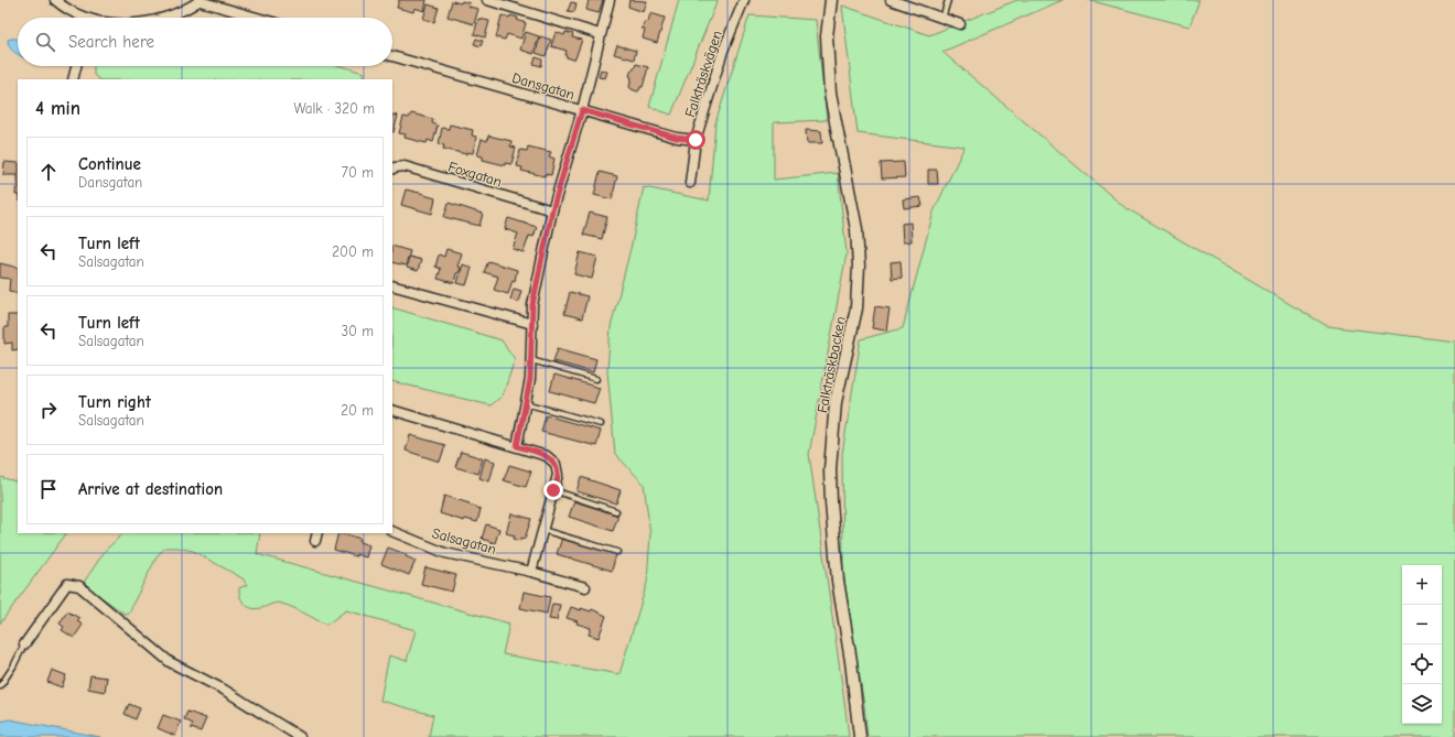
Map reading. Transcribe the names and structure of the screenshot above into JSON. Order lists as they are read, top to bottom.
{
  "streets": {
    "street": [
      "Falkträskvägen",
      "Dansgatan",
      "Foxgatan",
      "Falkträskbacken",
      "Salsagatan"
    ]
  },
  "crossings": [
    ["Falkträskvägen", "Dansgatan"]
  ],
  "page": {
    "search": "Search here",
    "heading": ["4 min", "Walk · 320 m"],
    "list": [
      ["Continue", "Dansgatan", "70 m"],
      ["Turn left", "Salsagatan", "200 m"],
      ["Turn left", "Salsagatan", "30 m"],
      ["Turn right", "Salsagatan", "20 m"],
      "Arrive at destination"
    ],
    "map_buttons": ["+", "−"]
  }
}
